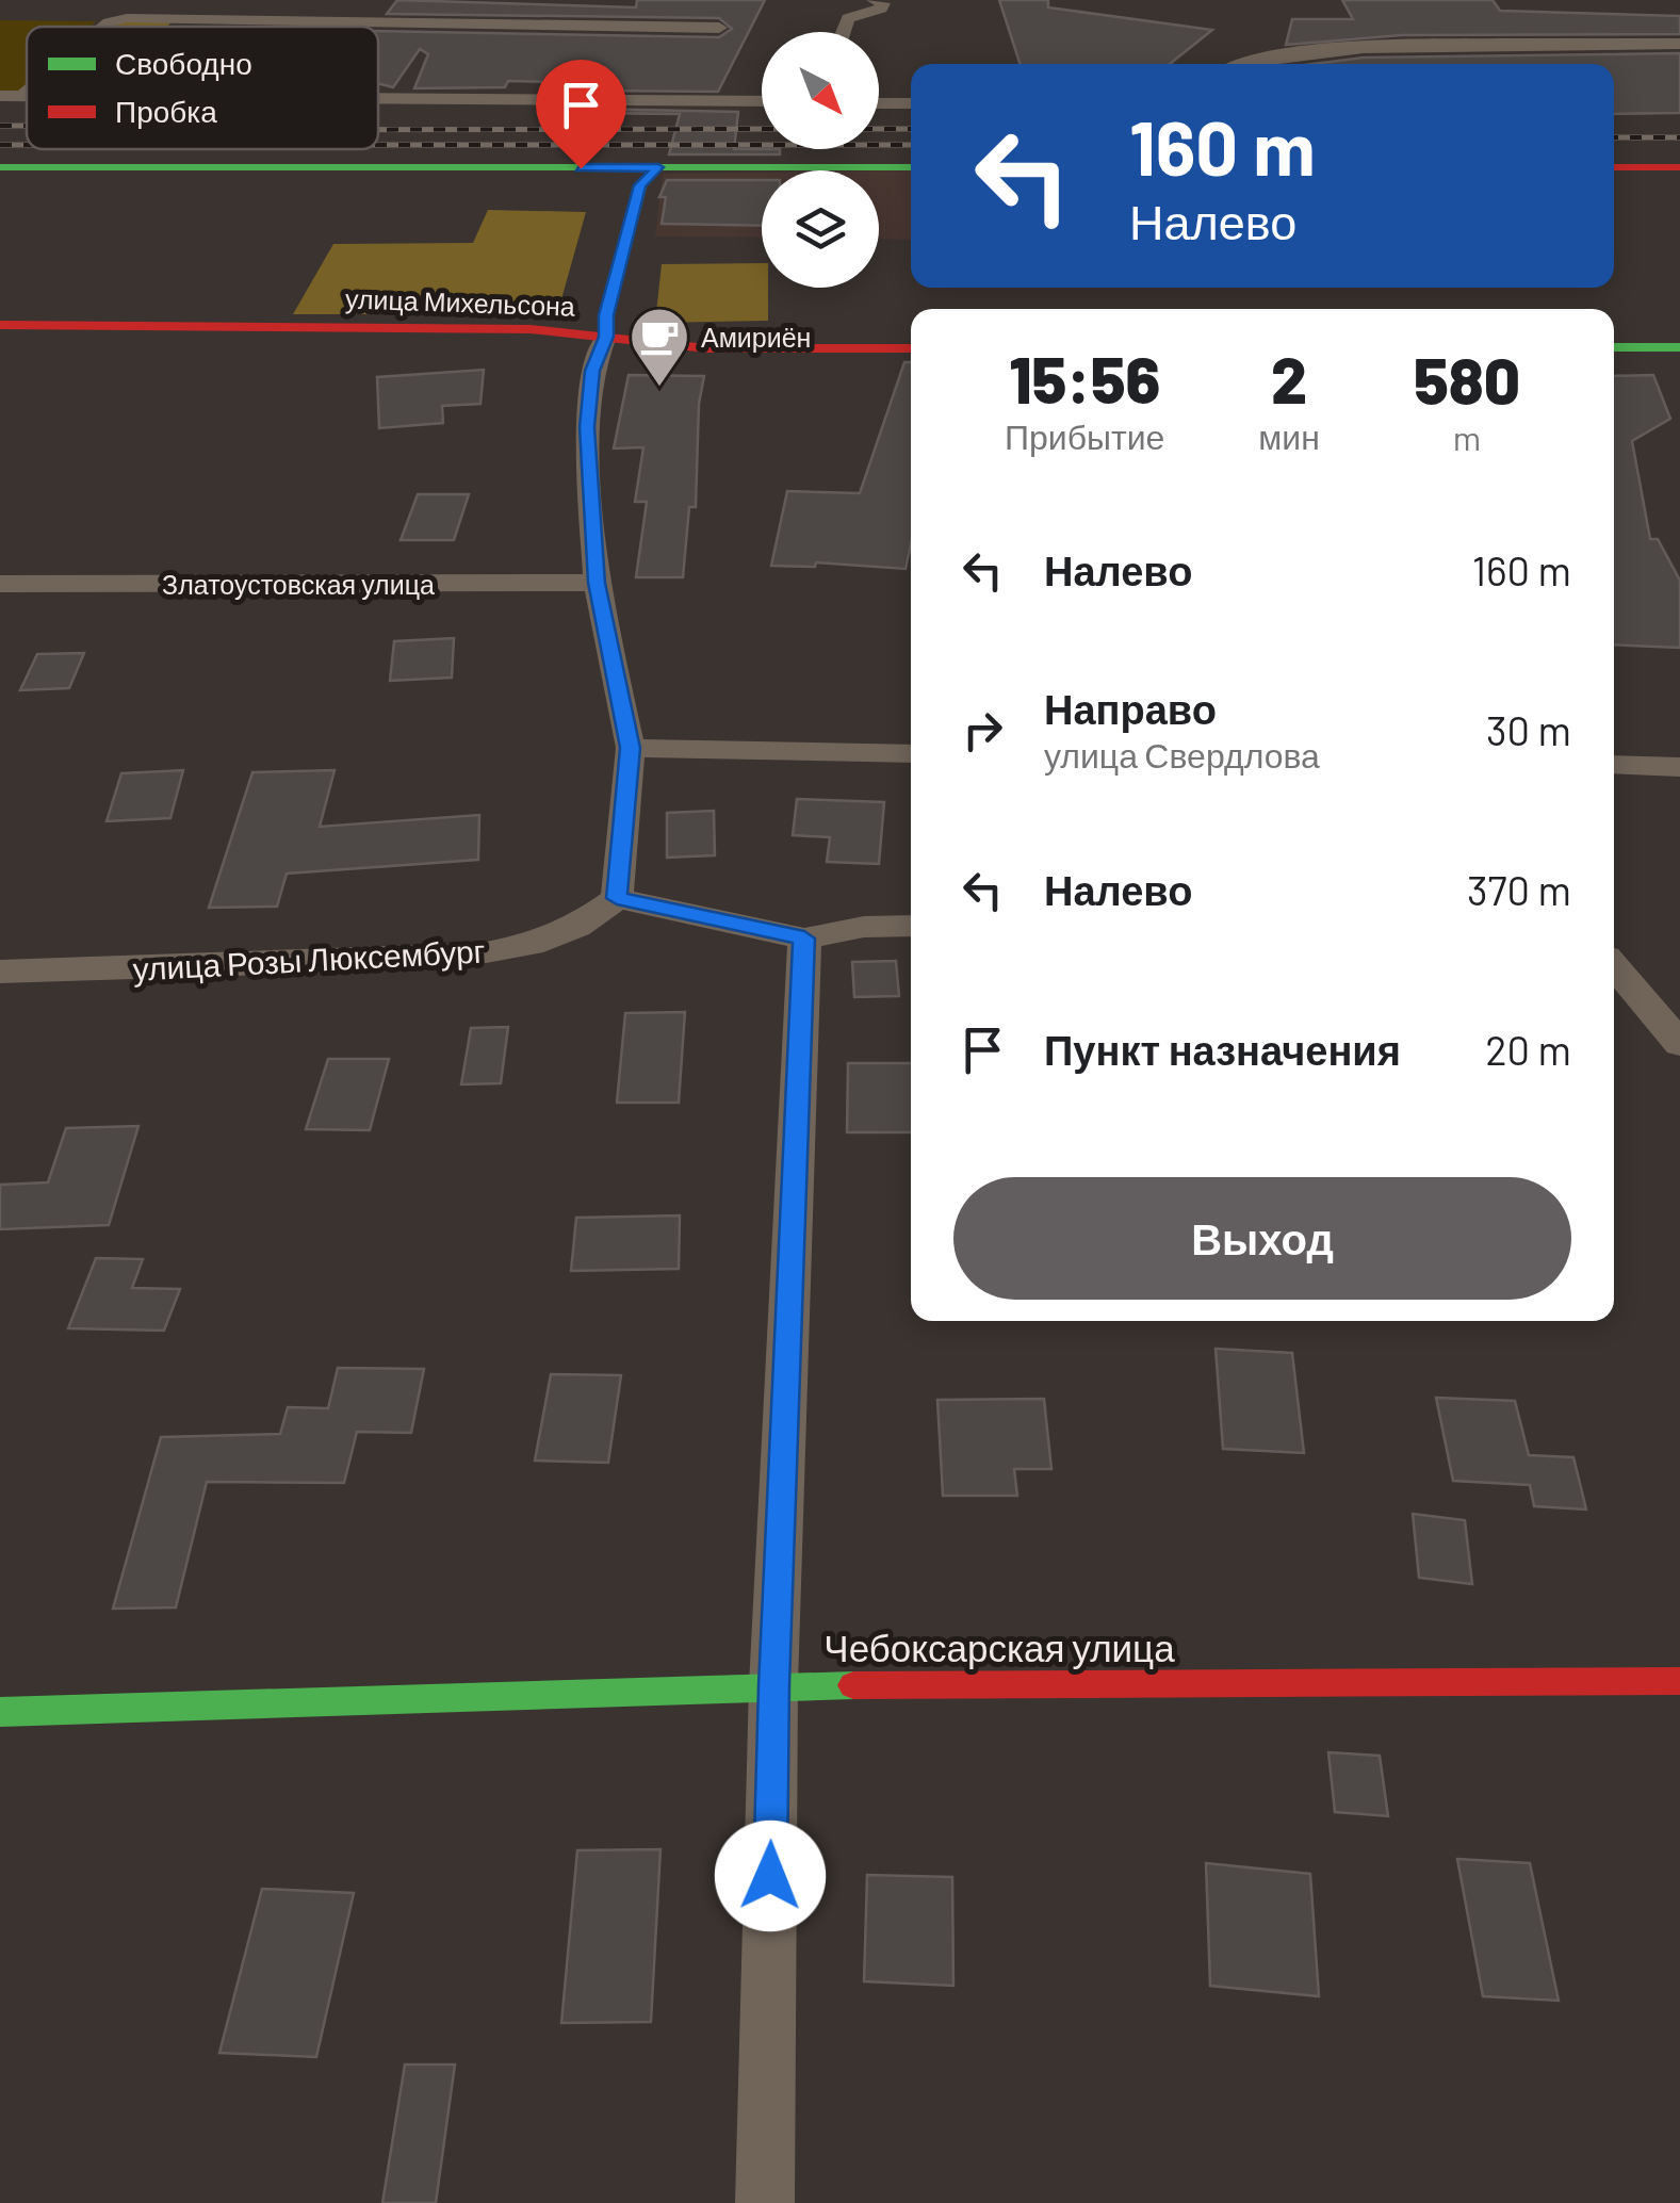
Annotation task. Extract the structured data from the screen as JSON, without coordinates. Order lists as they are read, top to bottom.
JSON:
{
  "streets": {
    "street": [
      "улица Михельсона",
      "Златоустовская улица",
      "улица Розы Люксембург",
      "Чебоксарская улица"
    ]
  },
  "places": {
    "cafe": ["Амириён"]
  },
  "legend": ["Свободно", "Пробка"],
  "north": "bottom right",
  "page": {
    "turn": ["160 m", "Налево"],
    "eta": [
      "15:56",
      "Прибытие",
      "2",
      "мин",
      "580",
      "m"
    ],
    "list": [
      {
        "name": "Налево",
        "value": "160 m"
      },
      {
        "name": "Направо",
        "note": "улица Свердлова",
        "value": "30 m"
      },
      {
        "name": "Налево",
        "value": "370 m"
      },
      {
        "name": "Пункт назначения",
        "value": "20 m"
      }
    ],
    "buttons": "Выход"
  }
}
